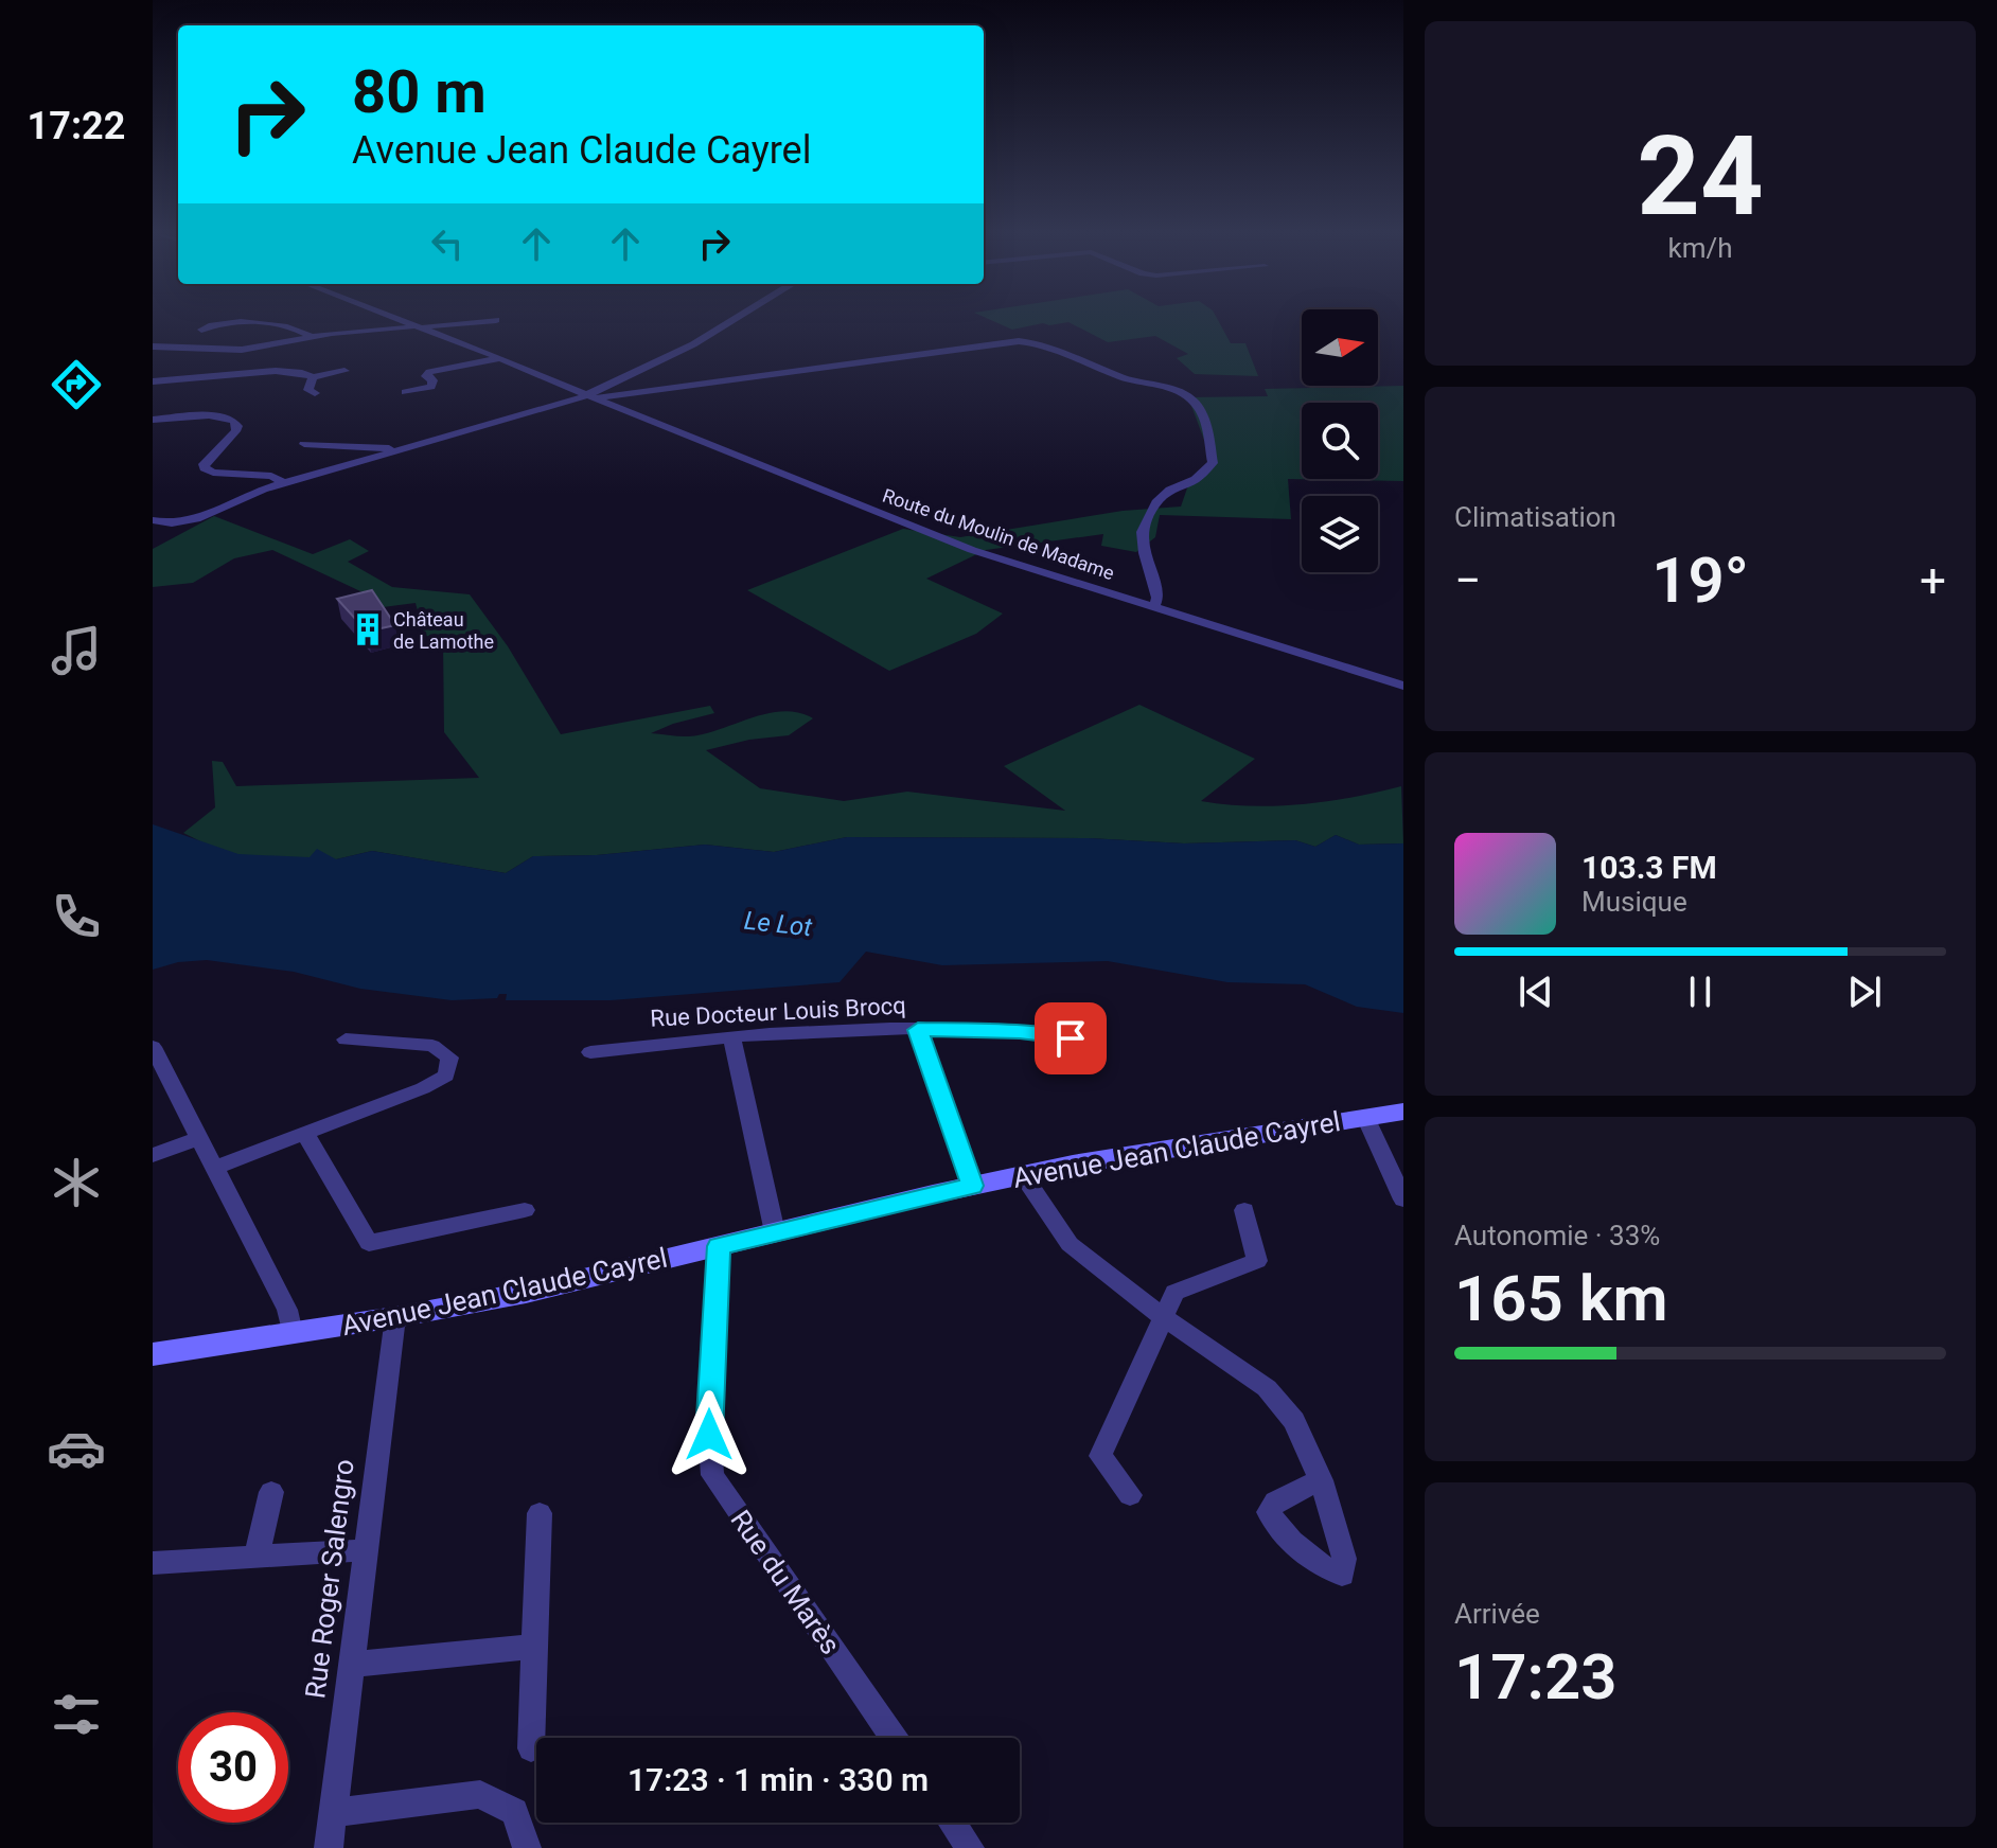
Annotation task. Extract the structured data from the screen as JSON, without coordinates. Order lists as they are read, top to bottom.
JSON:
{
  "streets": {
    "main road": ["Avenue Jean Claude Cayrel"],
    "street": [
      "Route du Moulin de Madame",
      "Rue Docteur Louis Brocq",
      "Rue Roger Salengro",
      "Rue du Marès"
    ]
  },
  "crossings": [
    ["Avenue Jean Claude Cayrel", "Rue Roger Salengro"],
    ["Avenue Jean Claude Cayrel", "Rue du Marès"]
  ],
  "water": ["Le Lot"],
  "places": {
    "building": ["Château de Lamothe"]
  },
  "north": "right",
  "page": {
    "tabs": "17:22",
    "tile": [
      ["24", "km/h"],
      "Climatisation",
      ["Autonomie · 33%", "165 km"],
      ["Arrivée", "17:23"]
    ],
    "turn": ["80 m", "Avenue Jean Claude Cayrel"],
    "heat": ["−", "19°", "+"],
    "song": ["103.3 FM", "Musique"],
    "limit": "30",
    "trip": "17:23 · 1 min · 330 m"
  }
}
